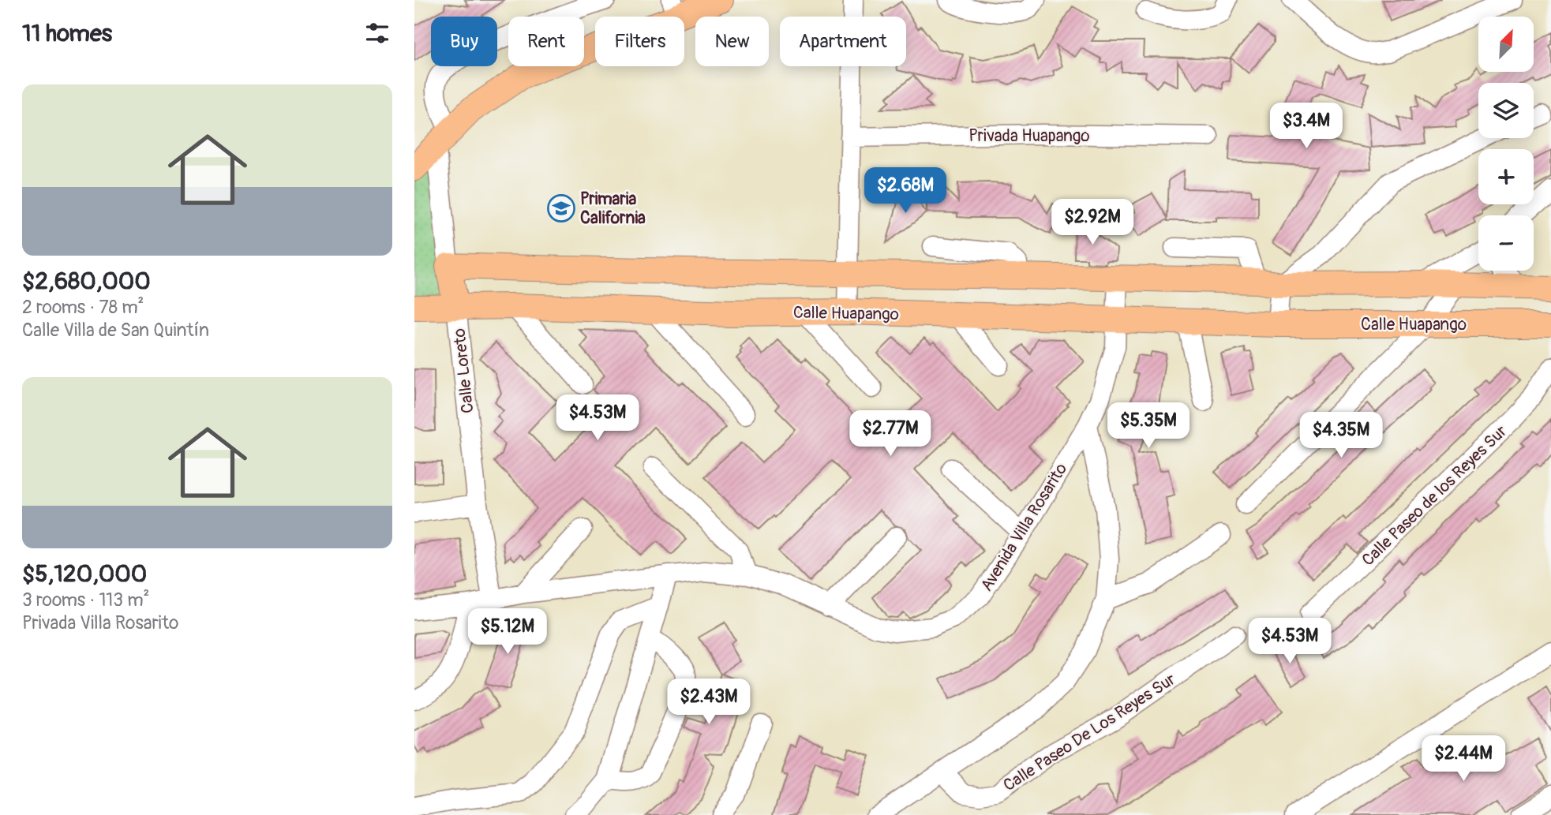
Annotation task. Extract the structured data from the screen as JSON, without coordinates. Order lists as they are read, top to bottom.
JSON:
{
  "streets": {
    "main road": ["Calle Huapango", "Calle Loreto"],
    "street": [
      "Privada Huapango",
      "Calle Paseo de los Reyes Sur",
      "Avenida Villa Rosarito",
      "Calle Paseo De Los Reyes Sur"
    ]
  },
  "crossings": [
    ["Calle Huapango", "Calle Loreto"],
    ["Calle Huapango", "Avenida Villa Rosarito"],
    ["Calle Loreto", "Avenida Villa Rosarito"]
  ],
  "places": {
    "school or university": ["Primaria California"]
  },
  "north": "top right",
  "page": {
    "heading": "11 homes",
    "map_buttons": ["+", "−"],
    "chip": [
      "Buy",
      "Rent",
      "Filters",
      "New",
      "Apartment"
    ],
    "list": [
      {
        "name": "$2,680,000",
        "note": "2 rooms · 78 m² · Calle Villa de San Quintín"
      },
      {
        "name": "$5,120,000",
        "note": "3 rooms · 113 m² · Privada Villa Rosarito"
      }
    ],
    "price": [
      "$3.4M",
      "$2.68M",
      "$2.92M",
      "$4.53M",
      "$5.35M",
      "$2.77M",
      "$4.35M",
      "$5.12M",
      "$4.53M",
      "$2.43M",
      "$2.44M"
    ]
  }
}
